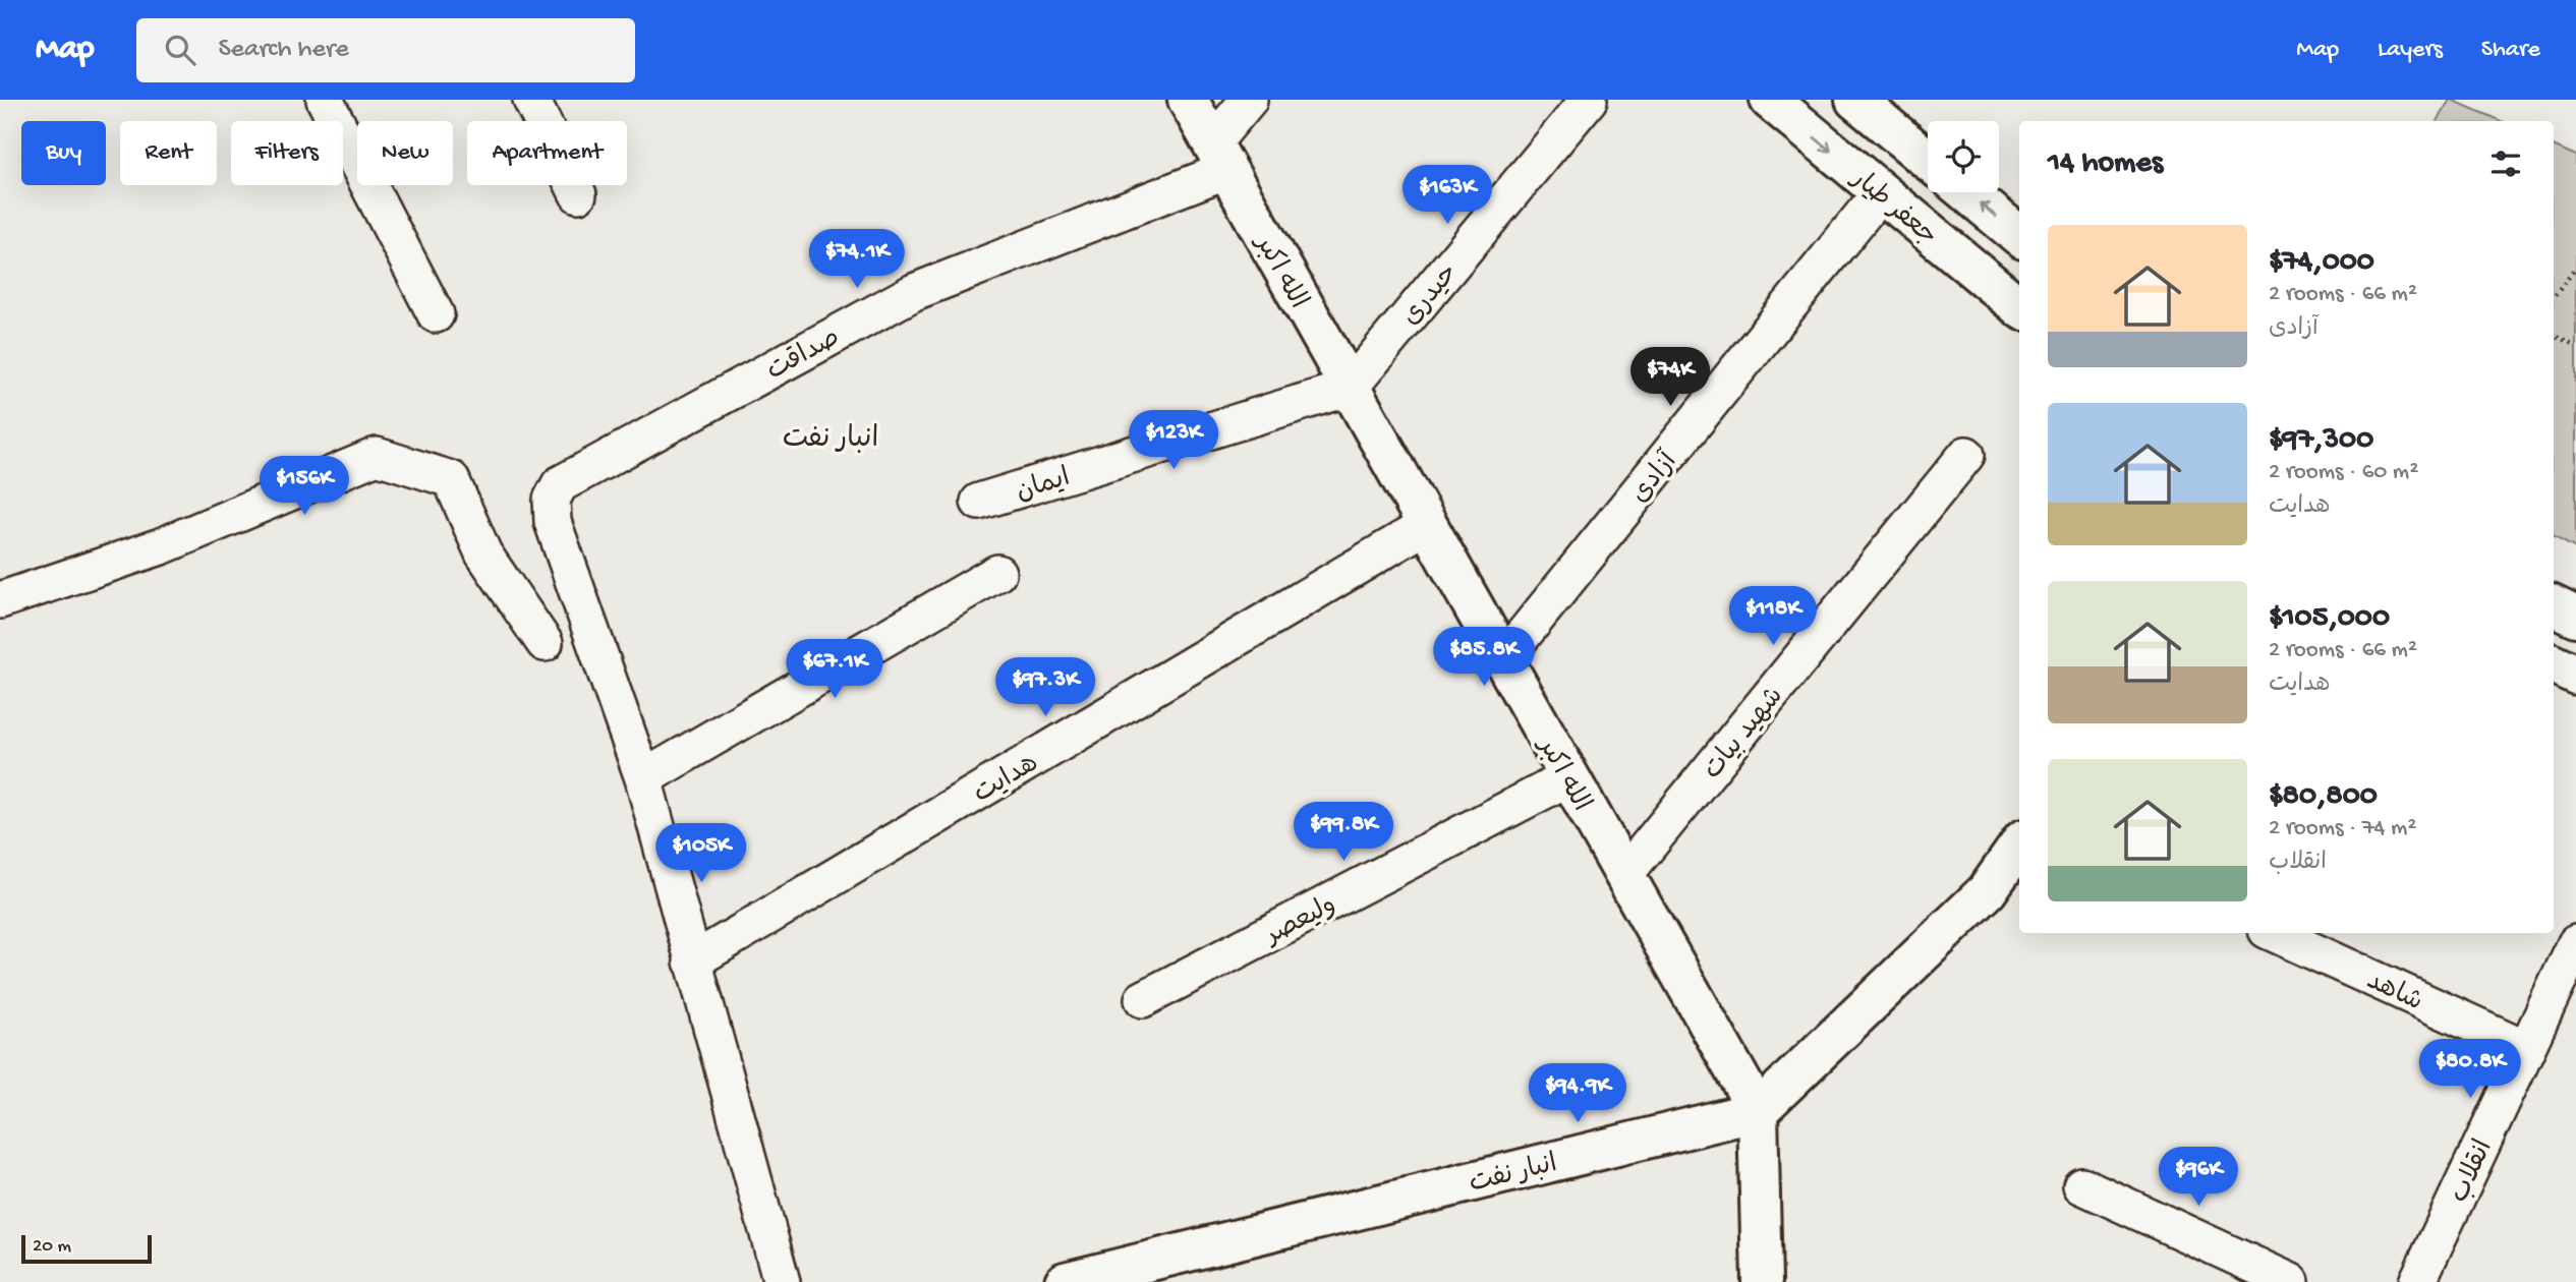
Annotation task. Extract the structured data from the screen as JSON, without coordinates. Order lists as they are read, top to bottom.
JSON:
{
  "streets": {
    "street": [
      "جعفر طیار",
      "الله اکبر",
      "حیدری",
      "صداقت",
      "آزادی",
      "ایمان",
      "شهید بیات",
      "هدایت",
      "ولیعصر",
      "شاهد",
      "انقلاب",
      "انبار نفت"
    ]
  },
  "crossings": [
    ["جعفر طیار", "آزادی"],
    ["الله اکبر", "حیدری"],
    ["الله اکبر", "صداقت"],
    ["الله اکبر", "آزادی"],
    ["الله اکبر", "ایمان"],
    ["الله اکبر", "شهید بیات"],
    ["الله اکبر", "هدایت"],
    ["الله اکبر", "ولیعصر"],
    ["الله اکبر", "انبار نفت"],
    ["حیدری", "ایمان"],
    ["شاهد", "انقلاب"]
  ],
  "districts": ["انبار نفت"],
  "scale_bar": "20 m",
  "page": {
    "header": "Map",
    "search": "Search here",
    "nav": ["Map", "Layers", "Share"],
    "chip": [
      "Buy",
      "Rent",
      "Filters",
      "New",
      "Apartment"
    ],
    "heading": "14 homes",
    "price": [
      "$163K",
      "$74.1K",
      "$74K",
      "$123K",
      "$156K",
      "$118K",
      "$85.8K",
      "$67.1K",
      "$97.3K",
      "$99.8K",
      "$105K",
      "$80.8K",
      "$94.9K",
      "$96K"
    ],
    "list": [
      {
        "name": "$74,000",
        "note": "2 rooms · 66 m² · آزادی"
      },
      {
        "name": "$97,300",
        "note": "2 rooms · 60 m² · هدایت"
      },
      {
        "name": "$105,000",
        "note": "2 rooms · 66 m² · هدایت"
      },
      {
        "name": "$80,800",
        "note": "2 rooms · 74 m² · انقلاب"
      }
    ],
    "scale": "20 m"
  }
}
